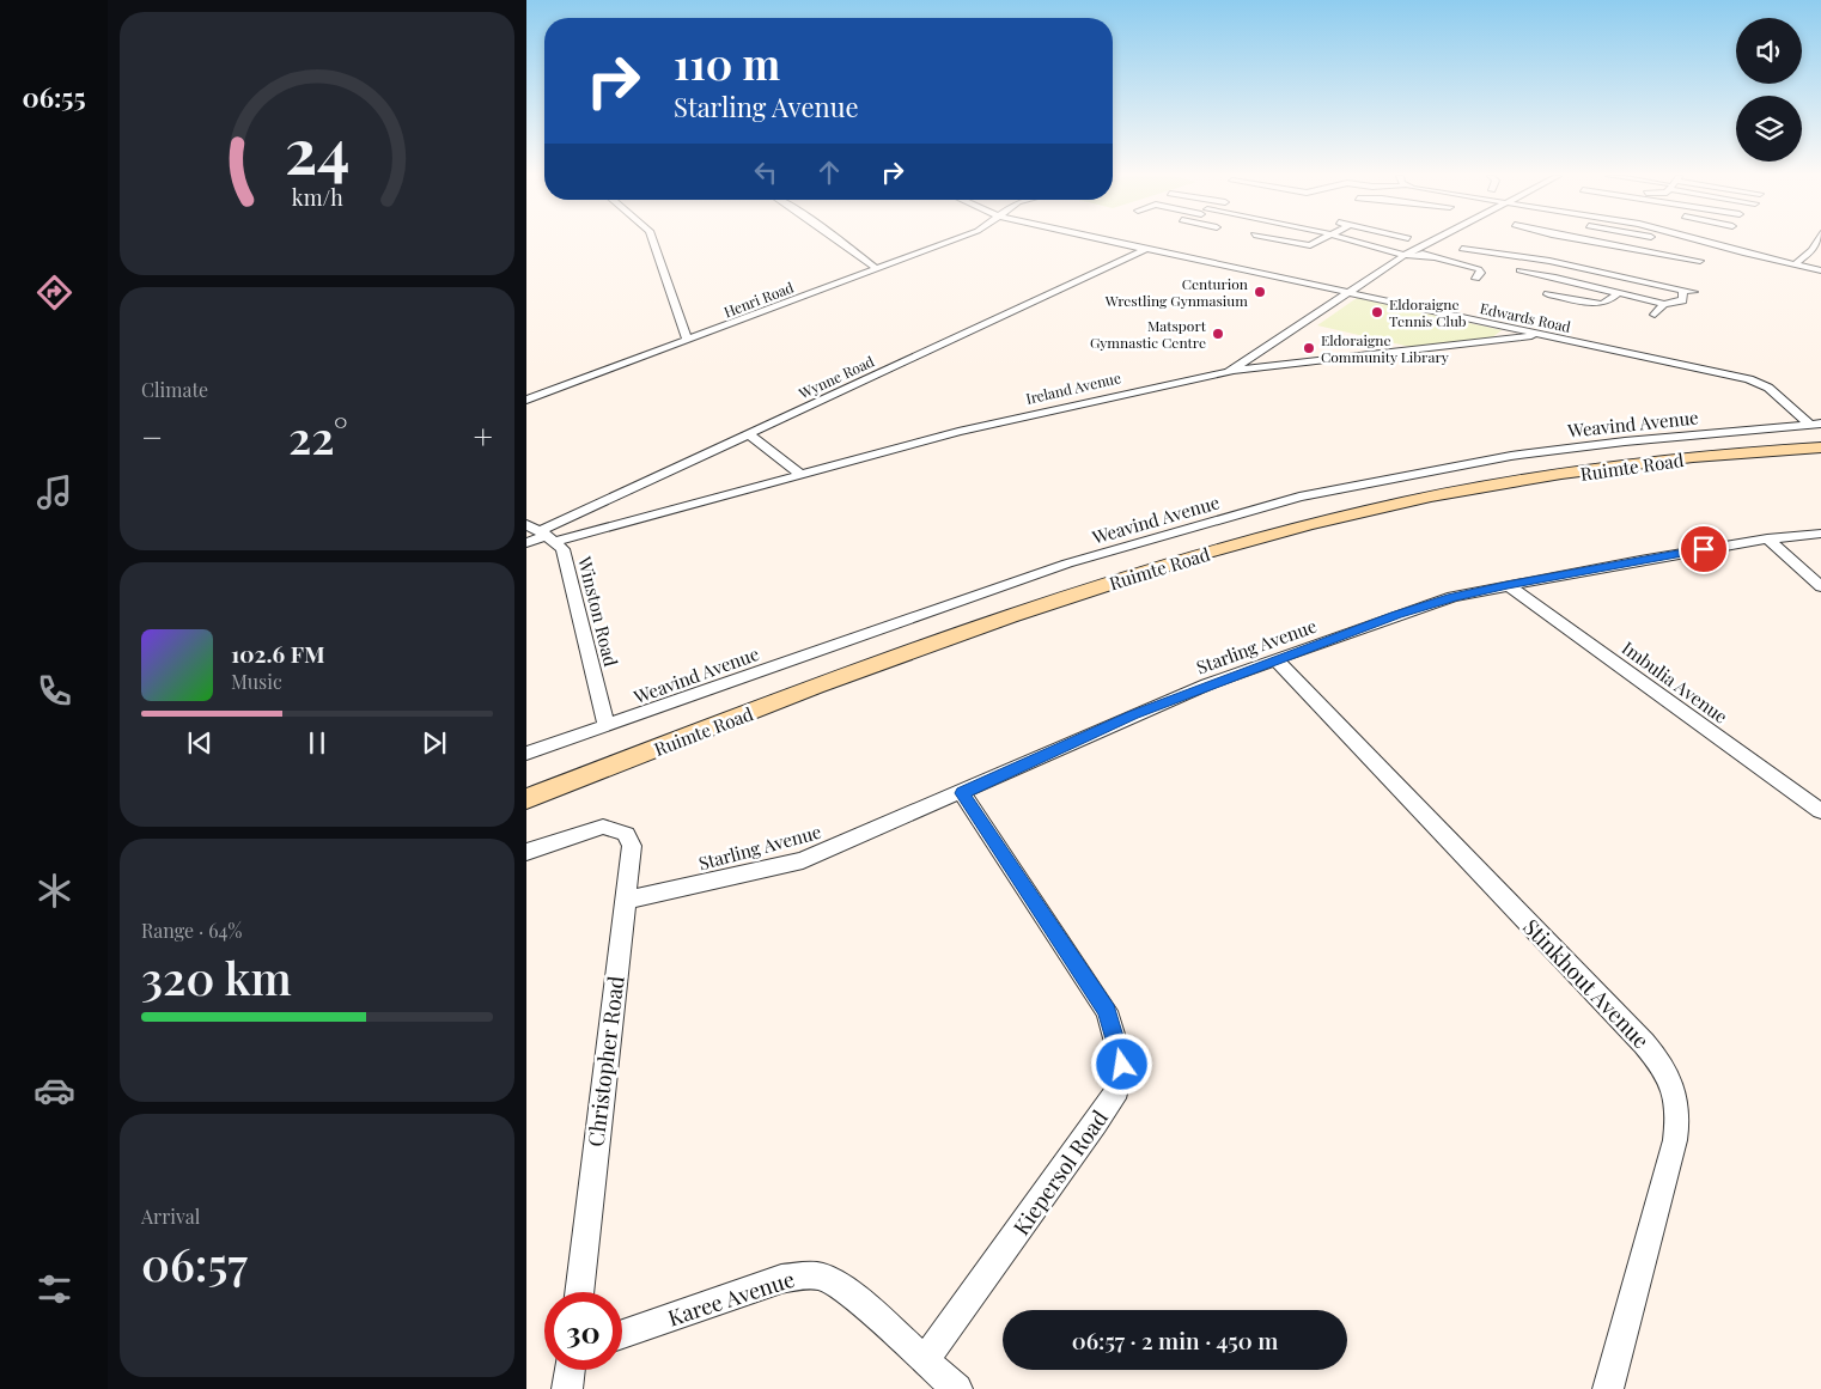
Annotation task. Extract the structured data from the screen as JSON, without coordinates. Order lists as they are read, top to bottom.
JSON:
{
  "streets": {
    "main road": ["Ruimte Road"],
    "street": [
      "Henri Road",
      "Edwards Road",
      "Wynne Road",
      "Ireland Avenue",
      "Weavind Avenue",
      "Winston Road",
      "Starling Avenue",
      "Imbulia Avenue",
      "Stinkhout Avenue",
      "Christopher Road",
      "Kiepersol Road",
      "Karee Avenue"
    ]
  },
  "crossings": [
    ["Edwards Road", "Wynne Road"],
    ["Edwards Road", "Ireland Avenue"],
    ["Edwards Road", "Weavind Avenue"],
    ["Wynne Road", "Ireland Avenue"],
    ["Wynne Road", "Winston Road"],
    ["Ireland Avenue", "Winston Road"],
    ["Weavind Avenue", "Winston Road"],
    ["Starling Avenue", "Imbulia Avenue"],
    ["Starling Avenue", "Stinkhout Avenue"],
    ["Starling Avenue", "Christopher Road"],
    ["Starling Avenue", "Kiepersol Road"],
    ["Kiepersol Road", "Karee Avenue"]
  ],
  "places": [
    "Centurion Wrestling Gynmasium",
    "Eldoraigne Tennis Club",
    "Matsport Gymnastic Centre",
    "Eldoraigne Community Library"
  ],
  "page": {
    "tabs": "06:55",
    "turn": ["110 m", "Starling Avenue"],
    "tile": [
      "Climate",
      ["Range · 64%", "320 km"],
      ["Arrival", "06:57"]
    ],
    "heat": ["−", "22°", "+"],
    "song": ["102.6 FM", "Music"],
    "limit": "30",
    "trip": "06:57 · 2 min · 450 m",
    "gauge": ["24", "km/h"]
  }
}
